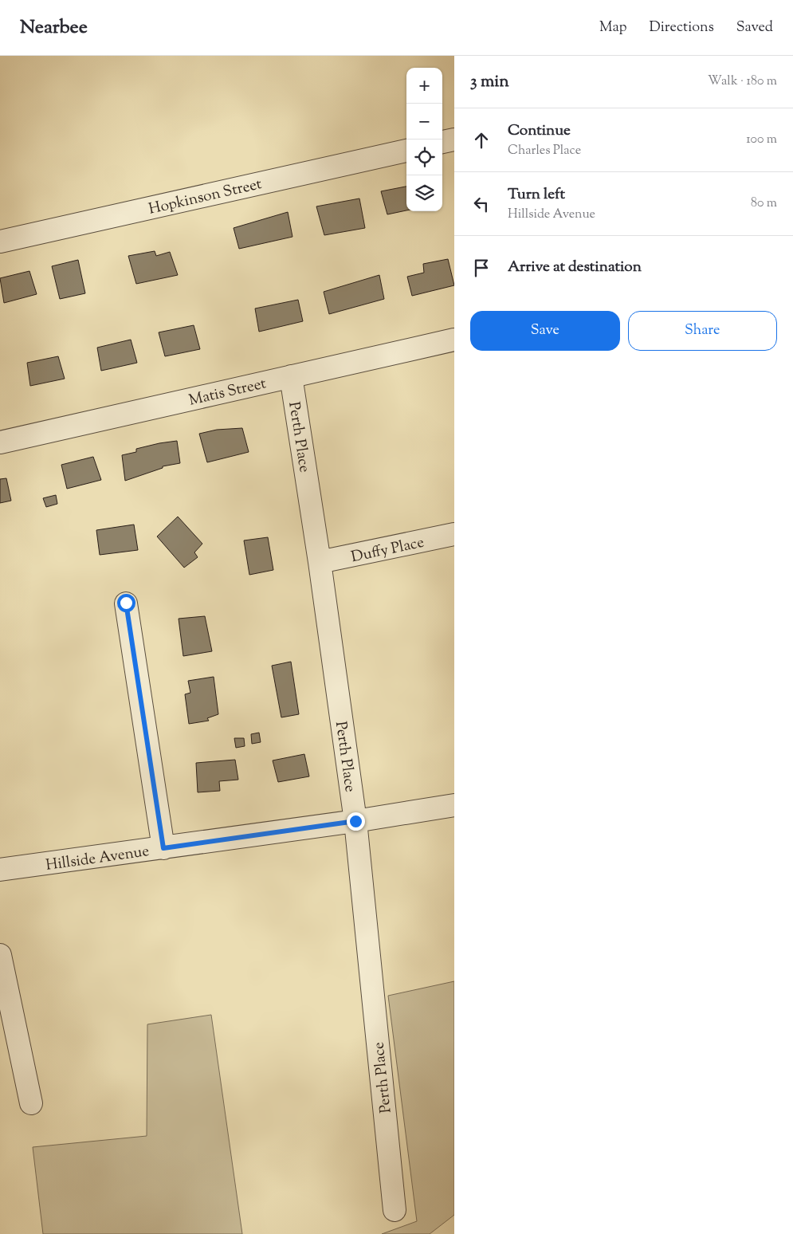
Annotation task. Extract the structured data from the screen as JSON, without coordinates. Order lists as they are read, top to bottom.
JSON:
{
  "streets": {
    "street": [
      "Hopkinson Street",
      "Matis Street",
      "Perth Place",
      "Duffy Place",
      "Hillside Avenue"
    ]
  },
  "crossings": [
    ["Matis Street", "Perth Place"],
    ["Perth Place", "Duffy Place"],
    ["Perth Place", "Hillside Avenue"]
  ],
  "page": {
    "header": "Nearbee",
    "nav": ["Map", "Directions", "Saved"],
    "heading": ["3 min", "Walk · 180 m"],
    "map_buttons": ["+", "−"],
    "list": [
      ["Continue", "Charles Place", "100 m"],
      ["Turn left", "Hillside Avenue", "80 m"],
      "Arrive at destination"
    ],
    "buttons": ["Save", "Share"]
  }
}
